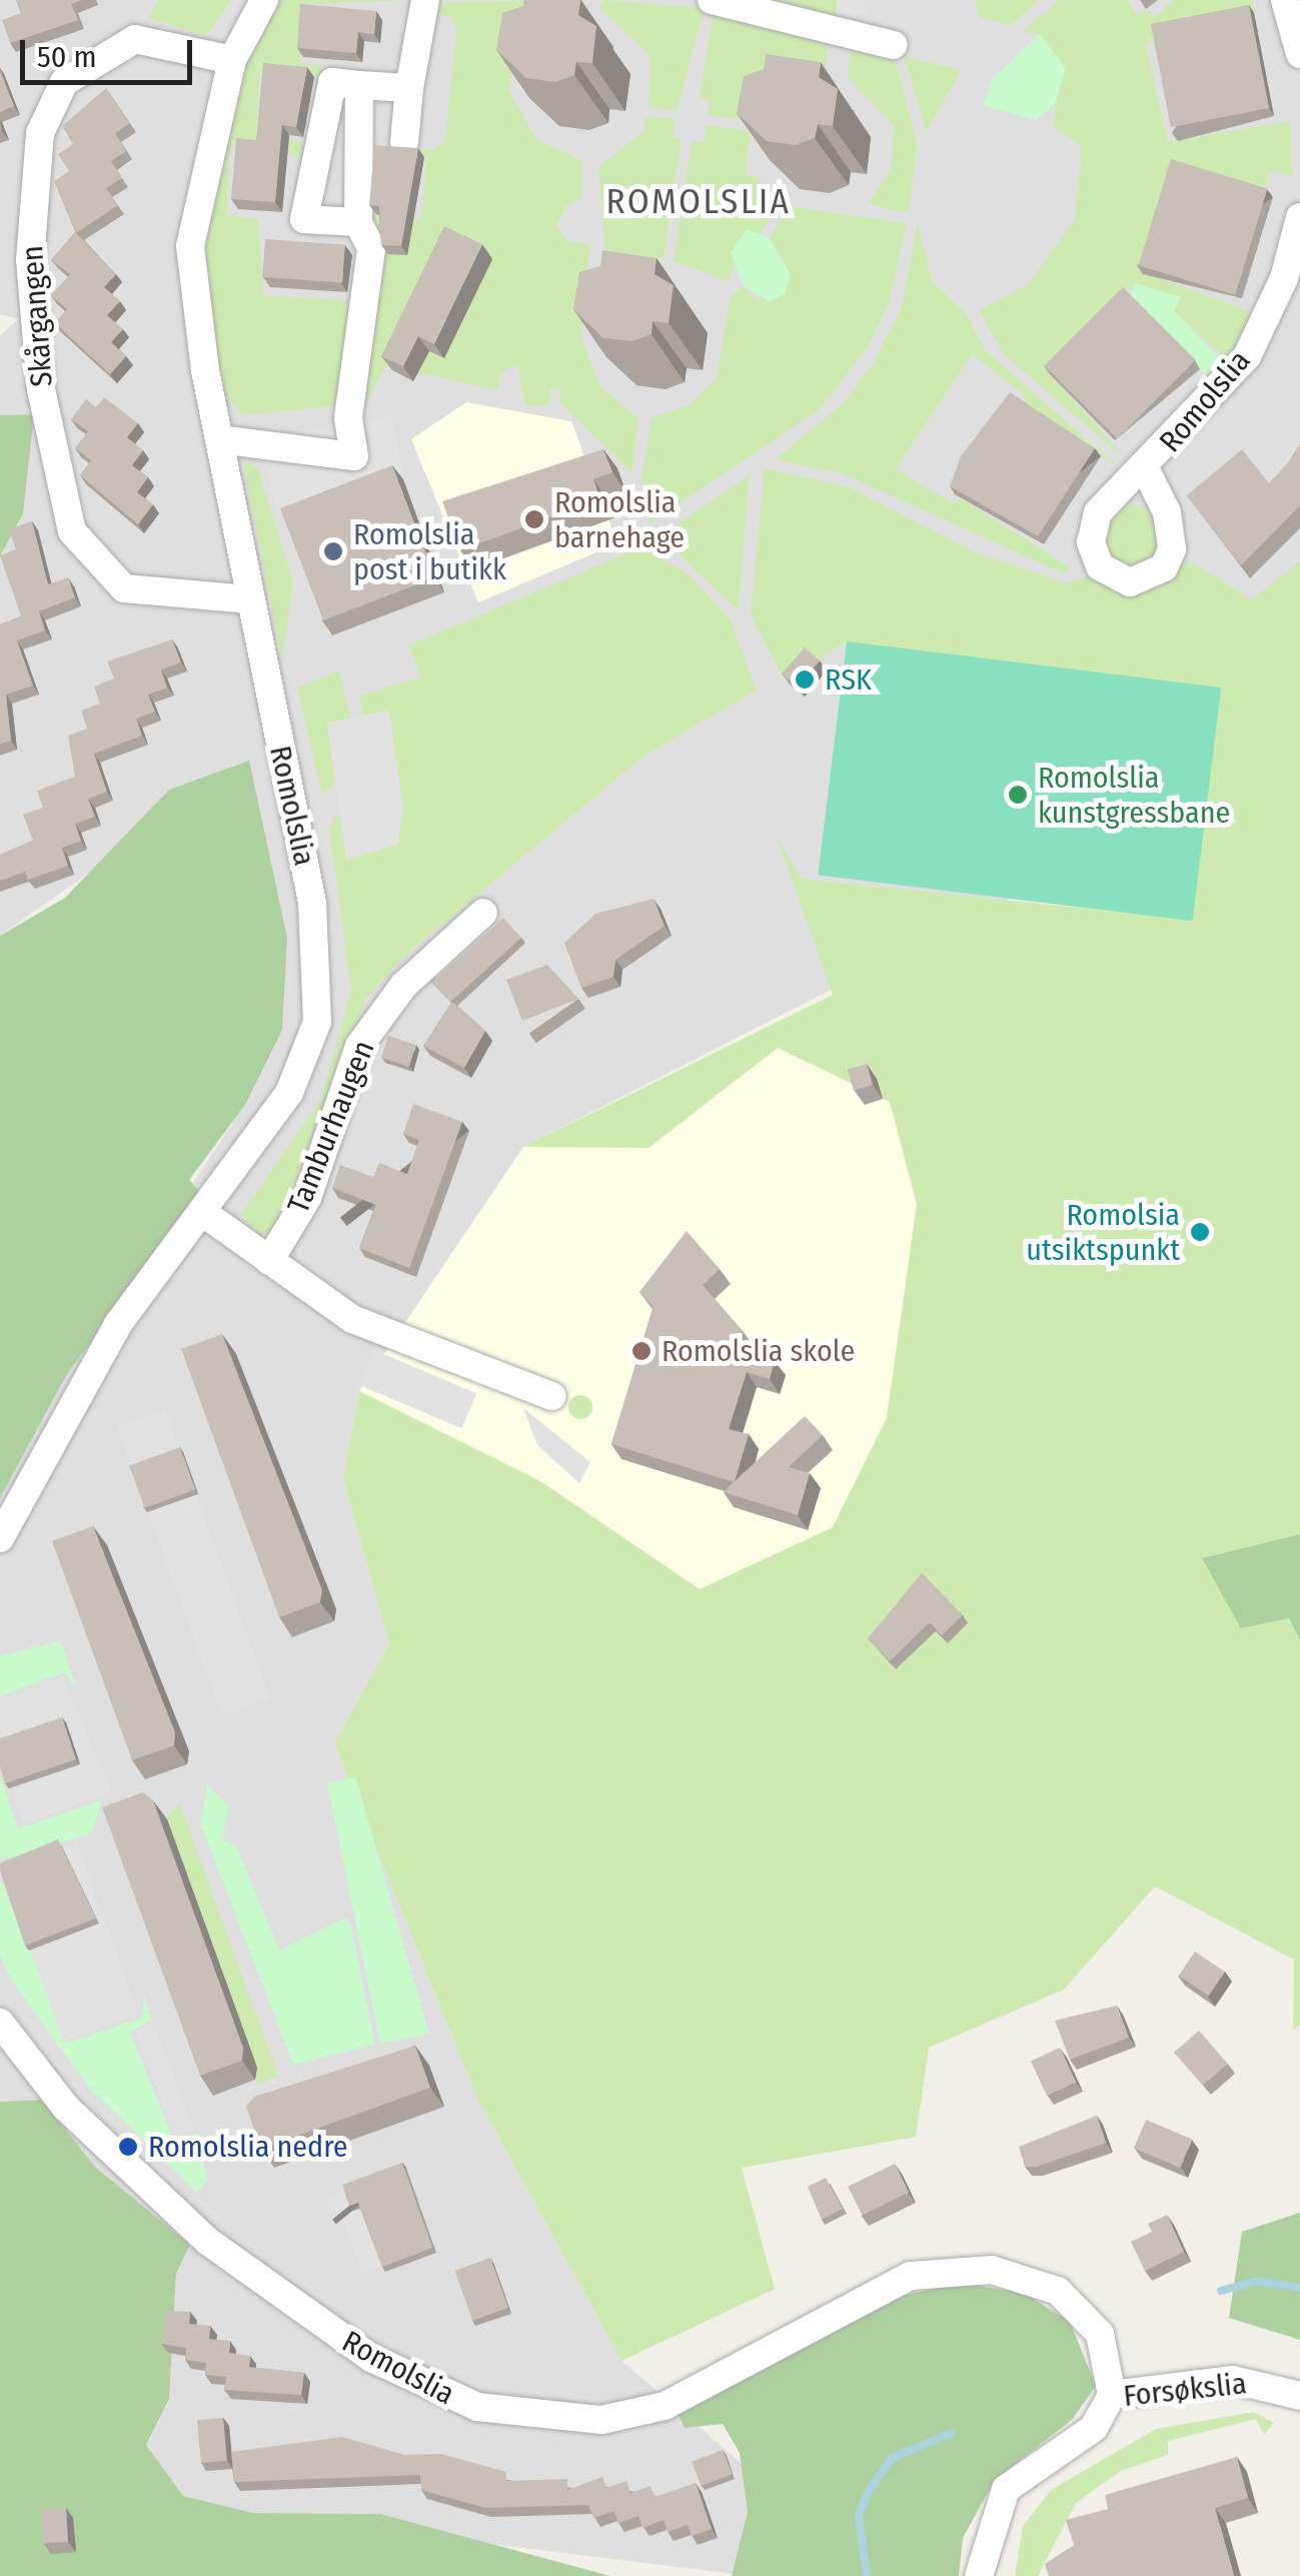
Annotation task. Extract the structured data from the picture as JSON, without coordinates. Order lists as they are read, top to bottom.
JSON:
{
  "streets": {
    "street": [
      "Skårgangen",
      "Romolslia",
      "Tamburhaugen",
      "Forsøkslia"
    ]
  },
  "crossings": [
    ["Skårgangen", "Romolslia"],
    ["Romolslia", "Forsøkslia"]
  ],
  "districts": ["ROMOLSLIA"],
  "places": [
    "Romolslia barnehage",
    "Romolslia post i butikk",
    "RSK",
    "Romolslia kunstgressbane",
    "Romolsia utsiktspunkt",
    "Romolslia skole",
    "Romolslia nedre"
  ],
  "scale_bar": "50 m"
}
